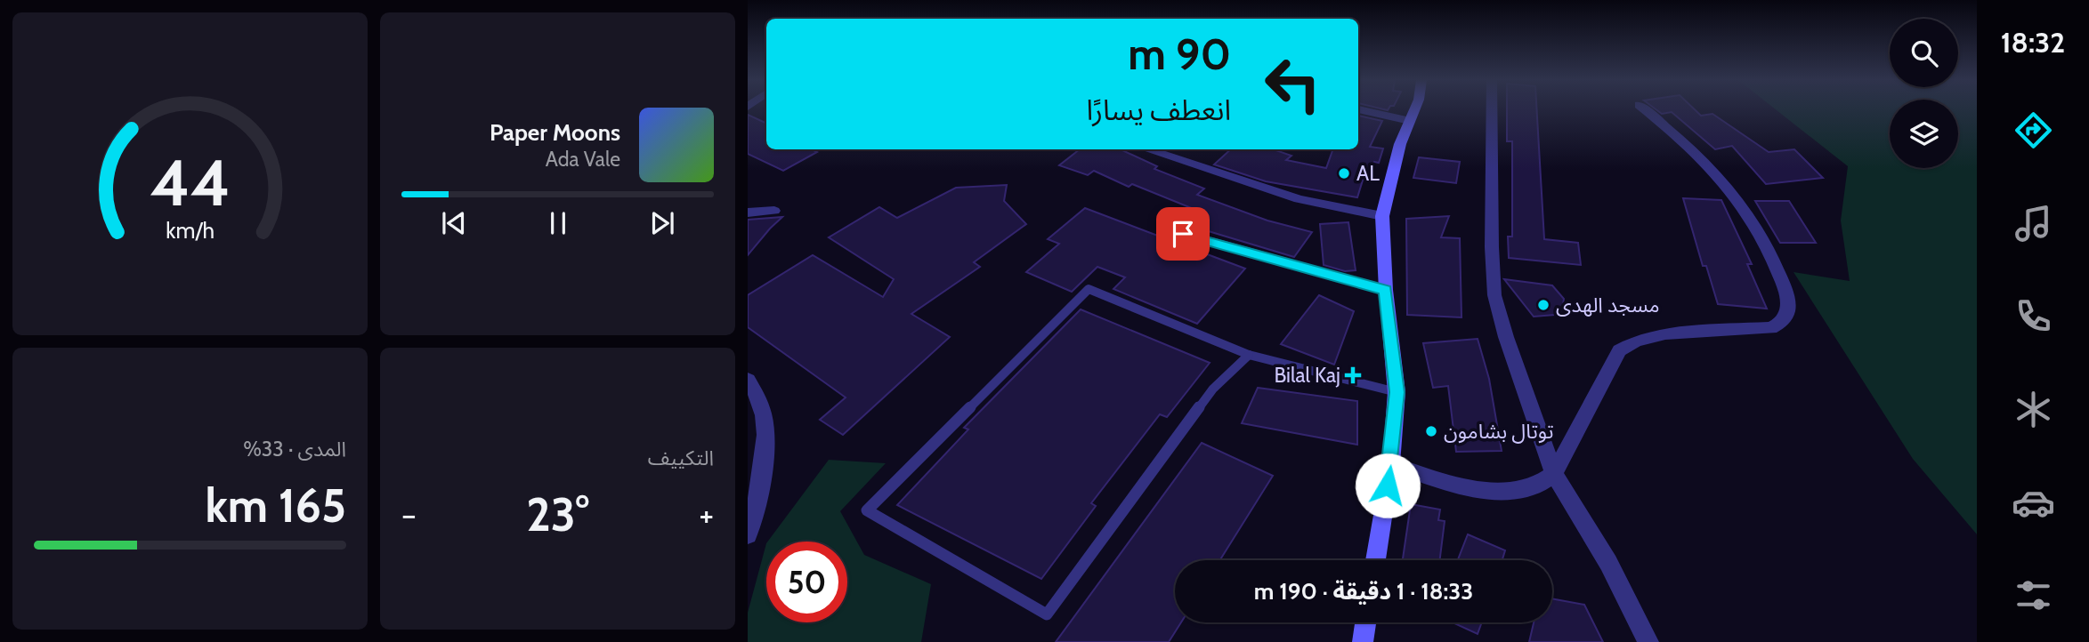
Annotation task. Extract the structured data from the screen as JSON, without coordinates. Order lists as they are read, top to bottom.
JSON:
{
  "places": {
    "other": ["AL", "مسجد الهدى", "توتال بشامون"],
    "health": ["Bilal Kaj"]
  },
  "page": {
    "tabs": "18:32",
    "turn": ["90 m", "انعطف يسارًا"],
    "song": ["Paper Moons", "Ada Vale"],
    "tile": [
      "التكييف",
      ["المدى · 33%", "165 km"]
    ],
    "heat": ["−", "23°", "+"],
    "limit": "50",
    "trip": "18:33 · 1 دقيقة · 190 m",
    "gauge": ["44", "km/h"]
  }
}
